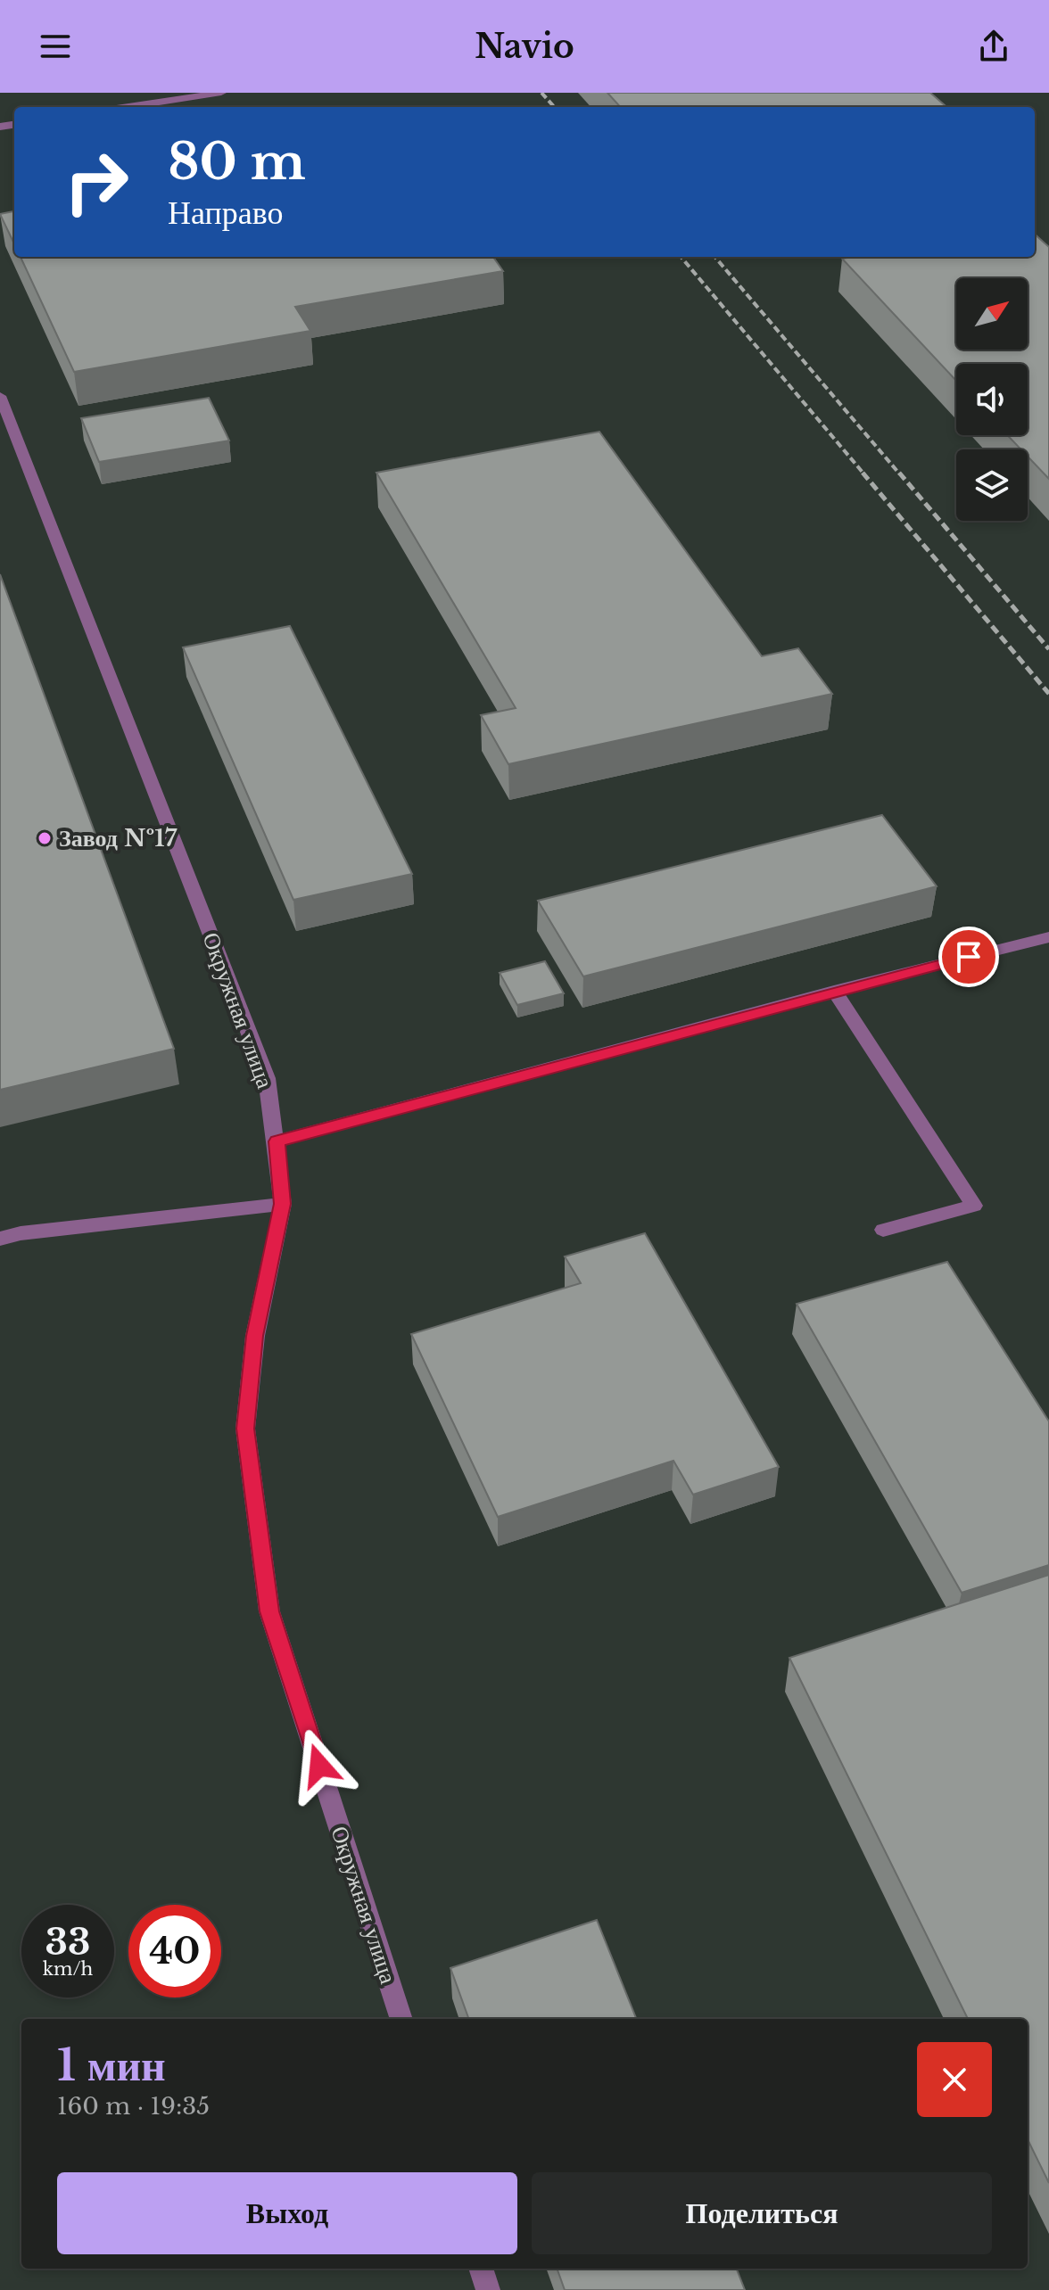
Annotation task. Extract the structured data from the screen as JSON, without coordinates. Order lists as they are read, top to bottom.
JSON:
{
  "streets": {
    "street": ["Окружная улица"]
  },
  "places": ["Завод №17"],
  "north": "top right",
  "page": {
    "header": "Navio",
    "turn": ["80 m", "Направо"],
    "speed": "33 km/h",
    "limit": "40",
    "heading": ["1 мин", "160 m · 19:35"],
    "buttons": ["Выход", "Поделиться"]
  }
}
